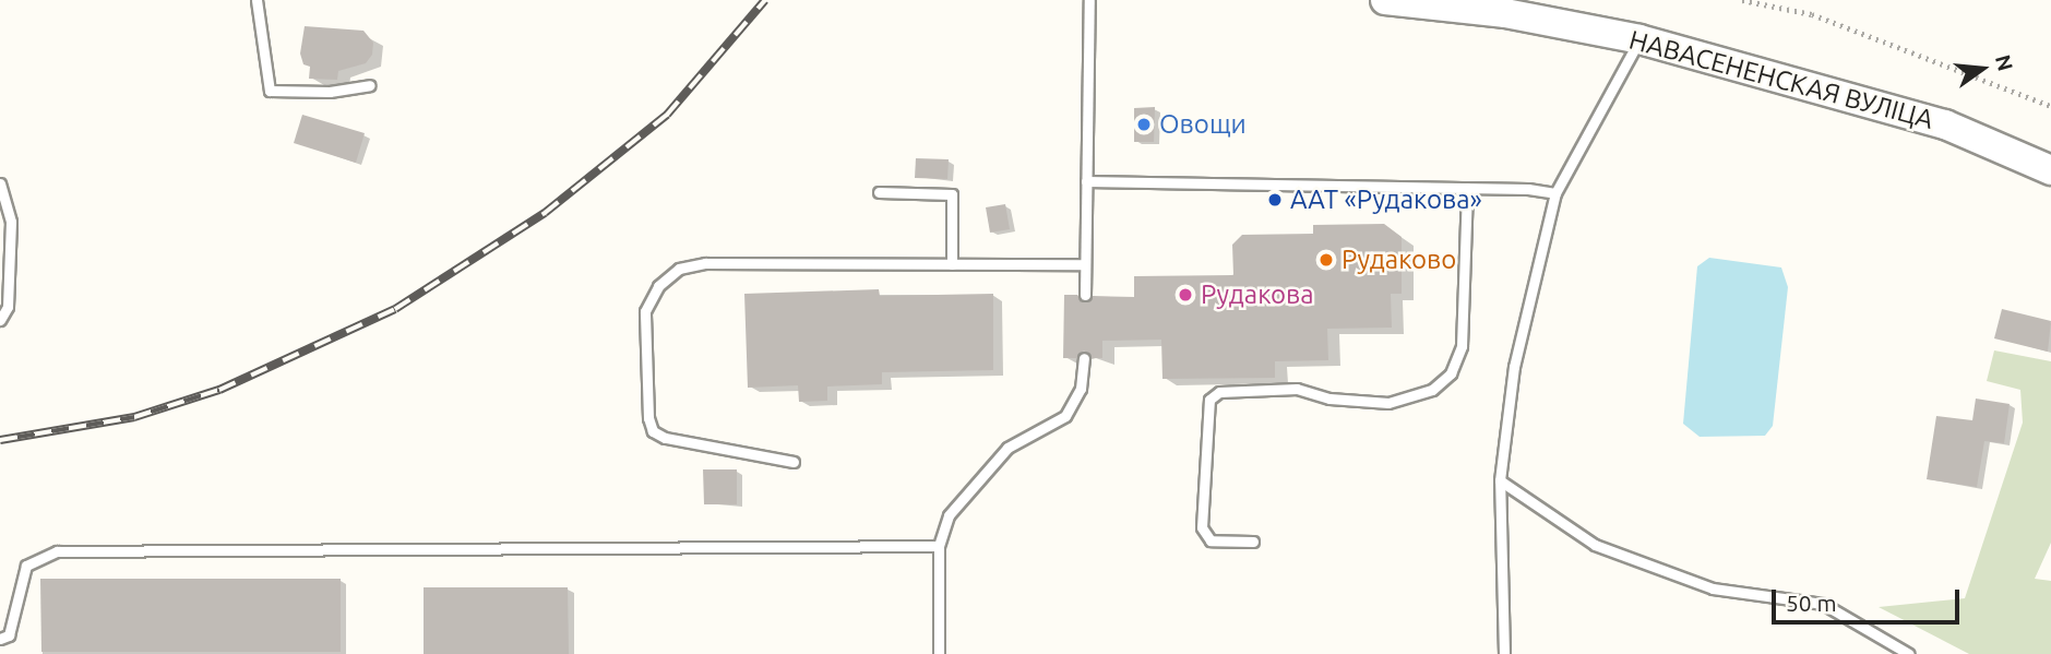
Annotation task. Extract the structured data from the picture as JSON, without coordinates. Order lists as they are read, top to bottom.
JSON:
{
  "streets": {
    "main road": ["НАВАСЕНЕНСКАЯ ВУЛІЦА"]
  },
  "places": [
    "Овощи",
    "ААТ «Рудакова»",
    "Рудаково",
    "Рудакова"
  ],
  "scale_bar": "50 m",
  "north": "right"
}
